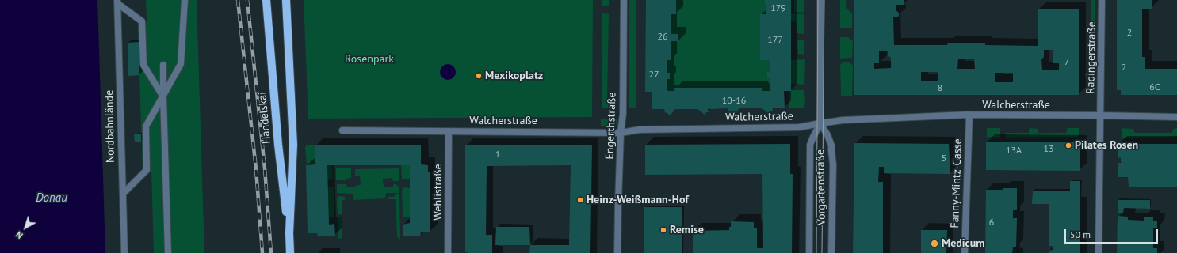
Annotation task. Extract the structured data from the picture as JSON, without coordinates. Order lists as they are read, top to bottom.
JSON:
{
  "streets": {
    "main road": ["Handelskai"],
    "street": [
      "Radingerstraße",
      "Walcherstraße",
      "Engerthstraße",
      "Nordbahnlände",
      "Fanny-Mintz-Gasse",
      "Vorgartenstraße",
      "Wehlistraße"
    ]
  },
  "crossings": [
    ["Radingerstraße", "Walcherstraße"],
    ["Walcherstraße", "Engerthstraße"],
    ["Walcherstraße", "Fanny-Mintz-Gasse"],
    ["Walcherstraße", "Vorgartenstraße"],
    ["Walcherstraße", "Wehlistraße"]
  ],
  "water": ["Donau"],
  "parks": ["Rosenpark"],
  "places": [
    "Mexikoplatz",
    "Pilates Rosen",
    "Heinz-Weißmann-Hof",
    "Remise",
    "Medicum"
  ],
  "house_numbers": [
    "179",
    "2",
    "26",
    "177",
    "7",
    "2",
    "27",
    "6C",
    "8",
    "10-16",
    "13",
    "13A",
    "1",
    "5",
    "6"
  ],
  "scale_bar": "50 m",
  "north": "bottom left"
}
